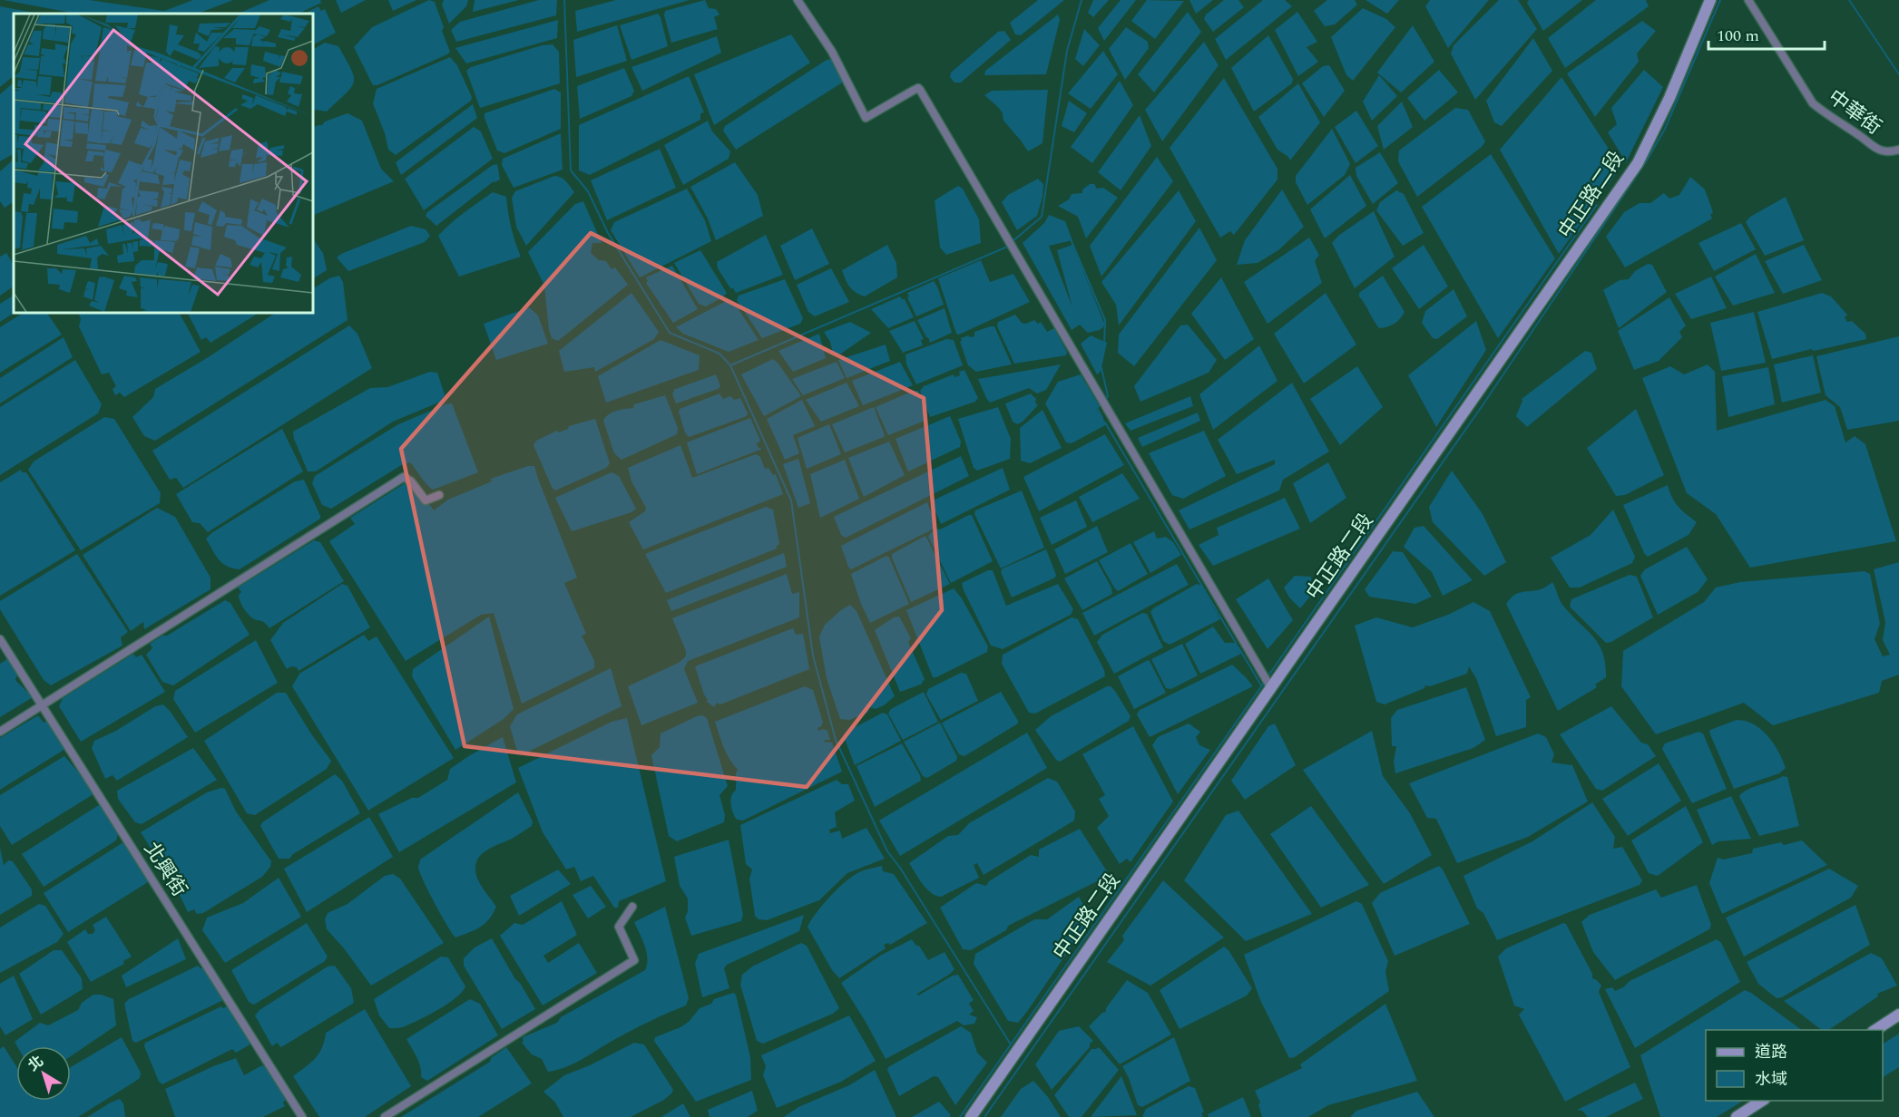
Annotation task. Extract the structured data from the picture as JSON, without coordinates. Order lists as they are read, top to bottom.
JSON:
{
  "streets": {
    "main road": ["中正路二段"],
    "street": ["中華街", "北興街"]
  },
  "legend": ["道路", "水域"],
  "scale_bar": "100 m",
  "north": "top left"
}
